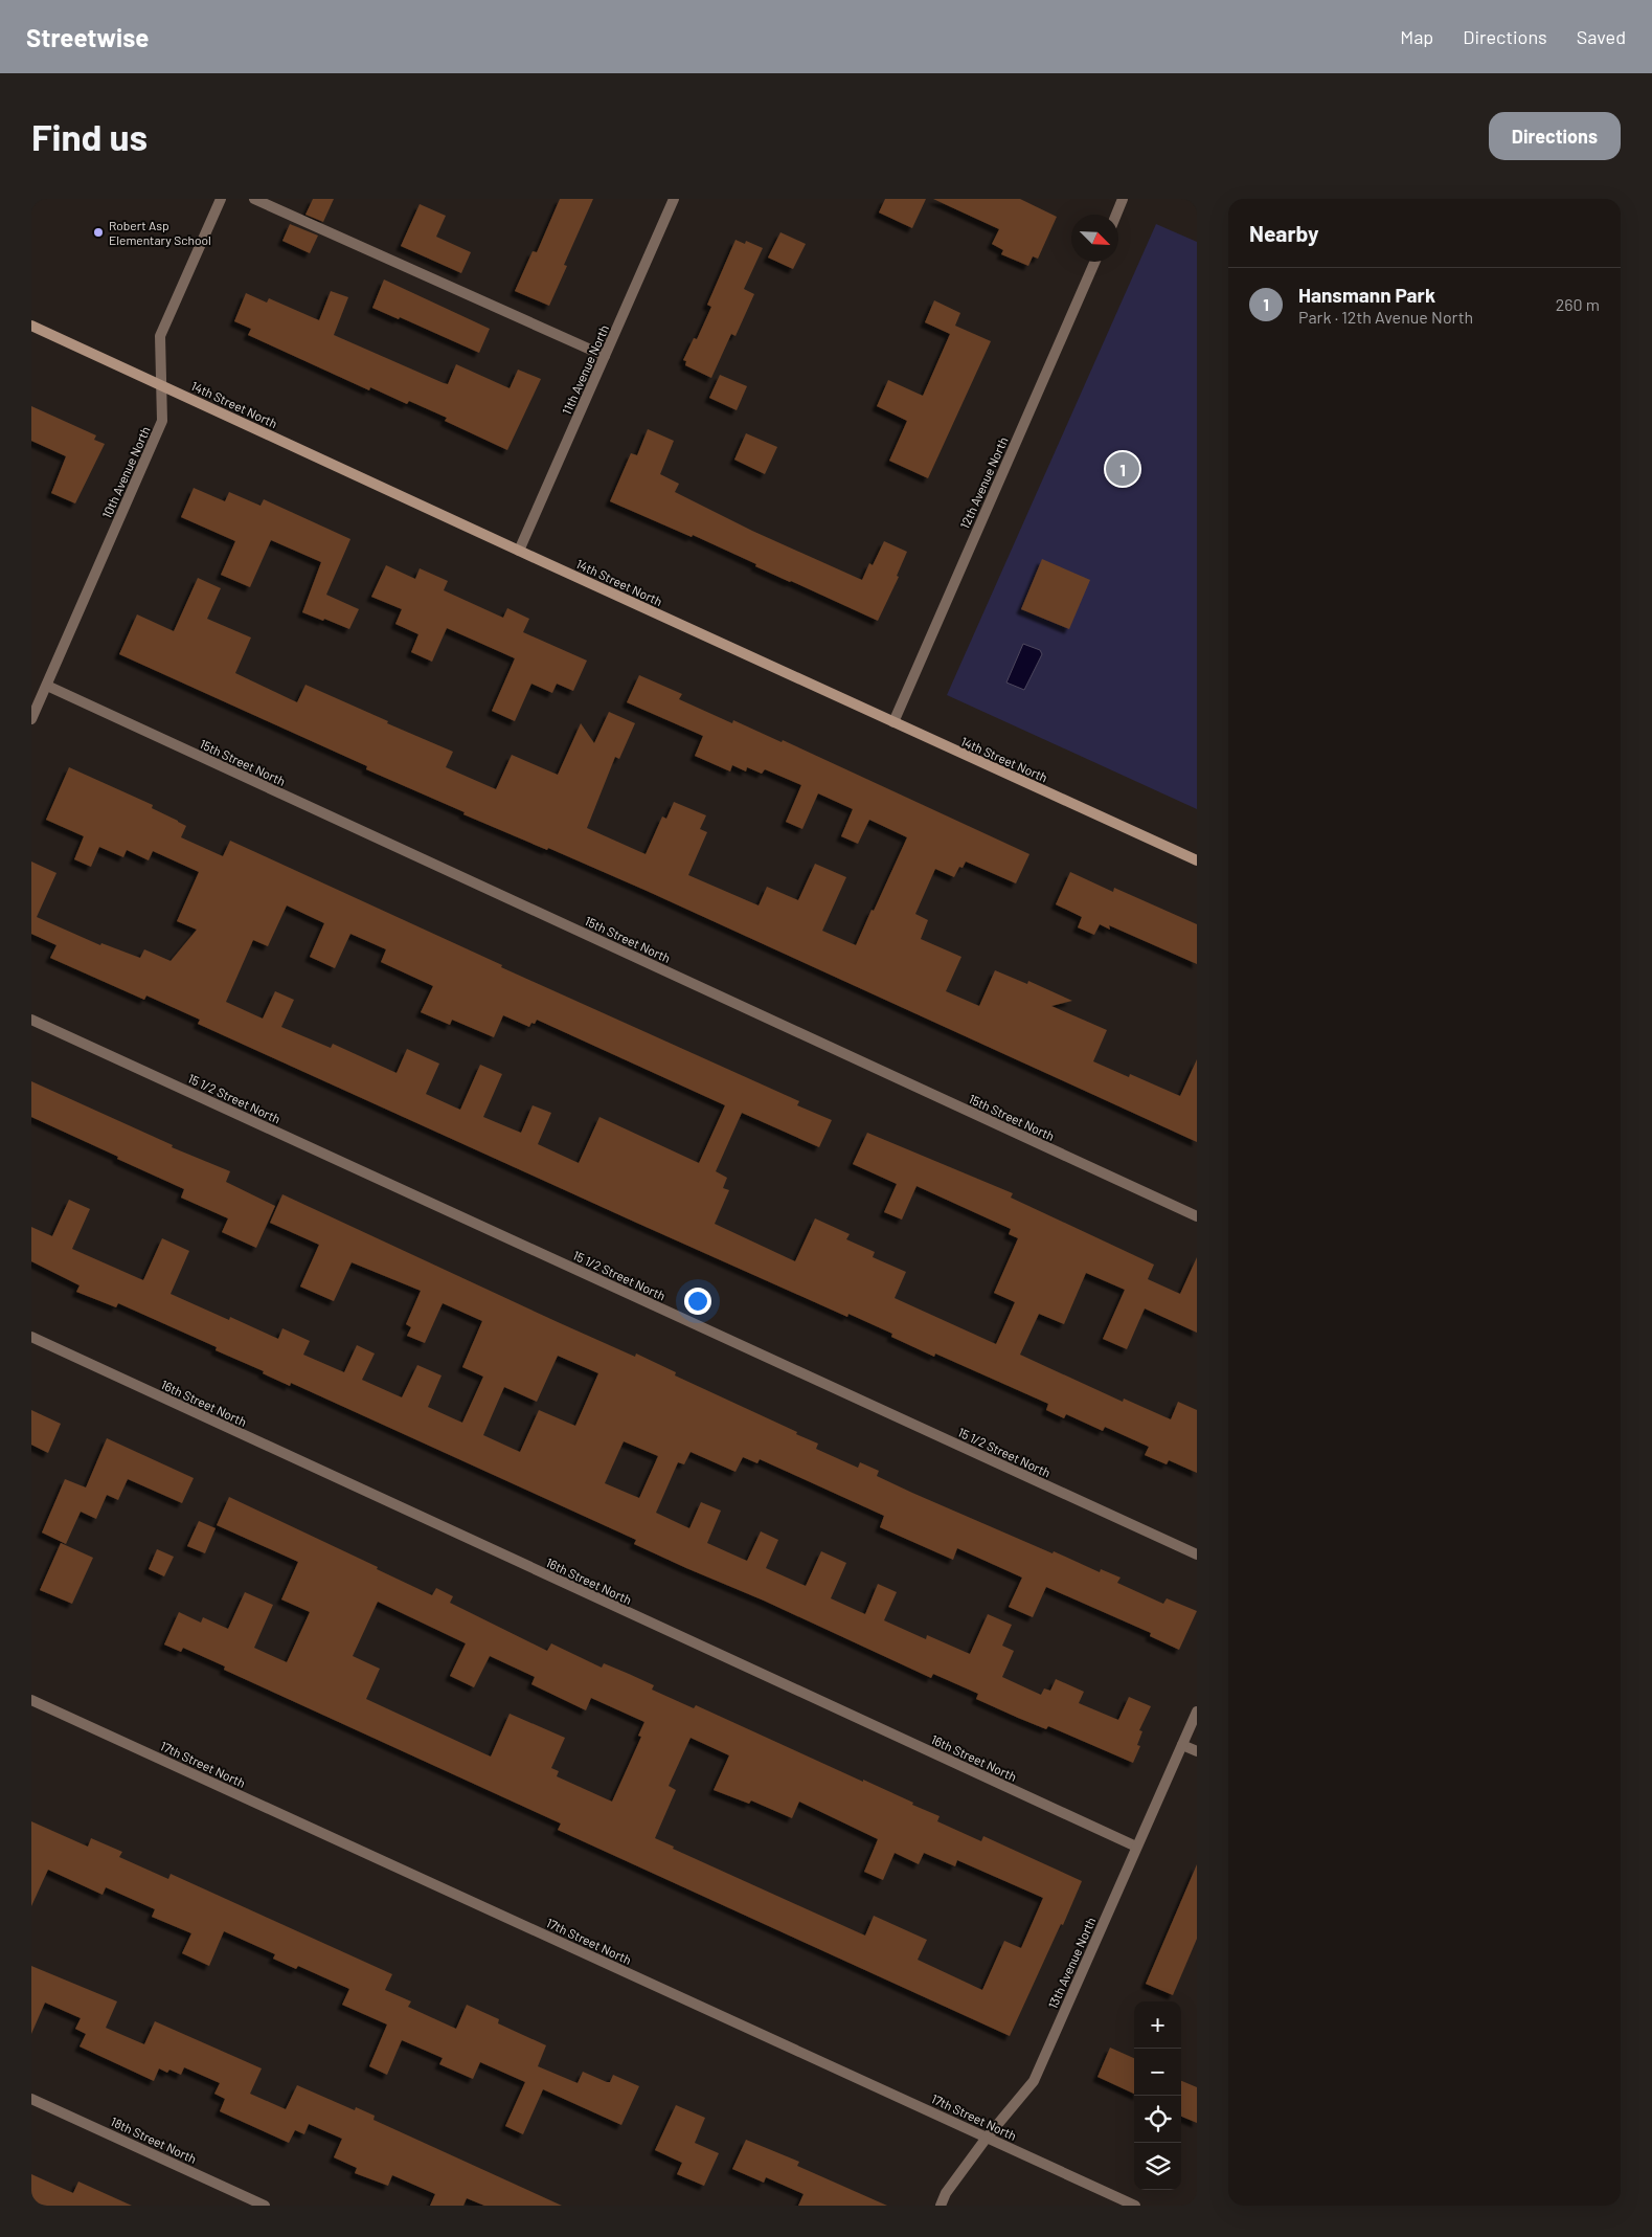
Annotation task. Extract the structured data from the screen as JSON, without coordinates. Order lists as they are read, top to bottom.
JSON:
{
  "streets": {
    "street": [
      "11th Avenue North",
      "14th Street North",
      "10th Avenue North",
      "12th Avenue North",
      "15th Street North",
      "15 1/2 Street North",
      "16th Street North",
      "17th Street North",
      "13th Avenue North",
      "18th Street North"
    ]
  },
  "crossings": [
    ["11th Avenue North", "14th Street North"],
    ["14th Street North", "10th Avenue North"],
    ["14th Street North", "12th Avenue North"],
    ["10th Avenue North", "15th Street North"],
    ["16th Street North", "13th Avenue North"],
    ["17th Street North", "13th Avenue North"]
  ],
  "places": ["Robert Asp Elementary School"],
  "north": "bottom right",
  "page": {
    "header": "Streetwise",
    "nav": ["Map", "Directions", "Saved"],
    "buttons": "Directions",
    "title": "Find us",
    "heading": "Nearby",
    "list": [
      {
        "mark": "1",
        "name": "Hansmann Park",
        "note": "Park · 12th Avenue North",
        "value": "260 m"
      }
    ],
    "pins": "1",
    "map_buttons": ["+", "−"]
  }
}
